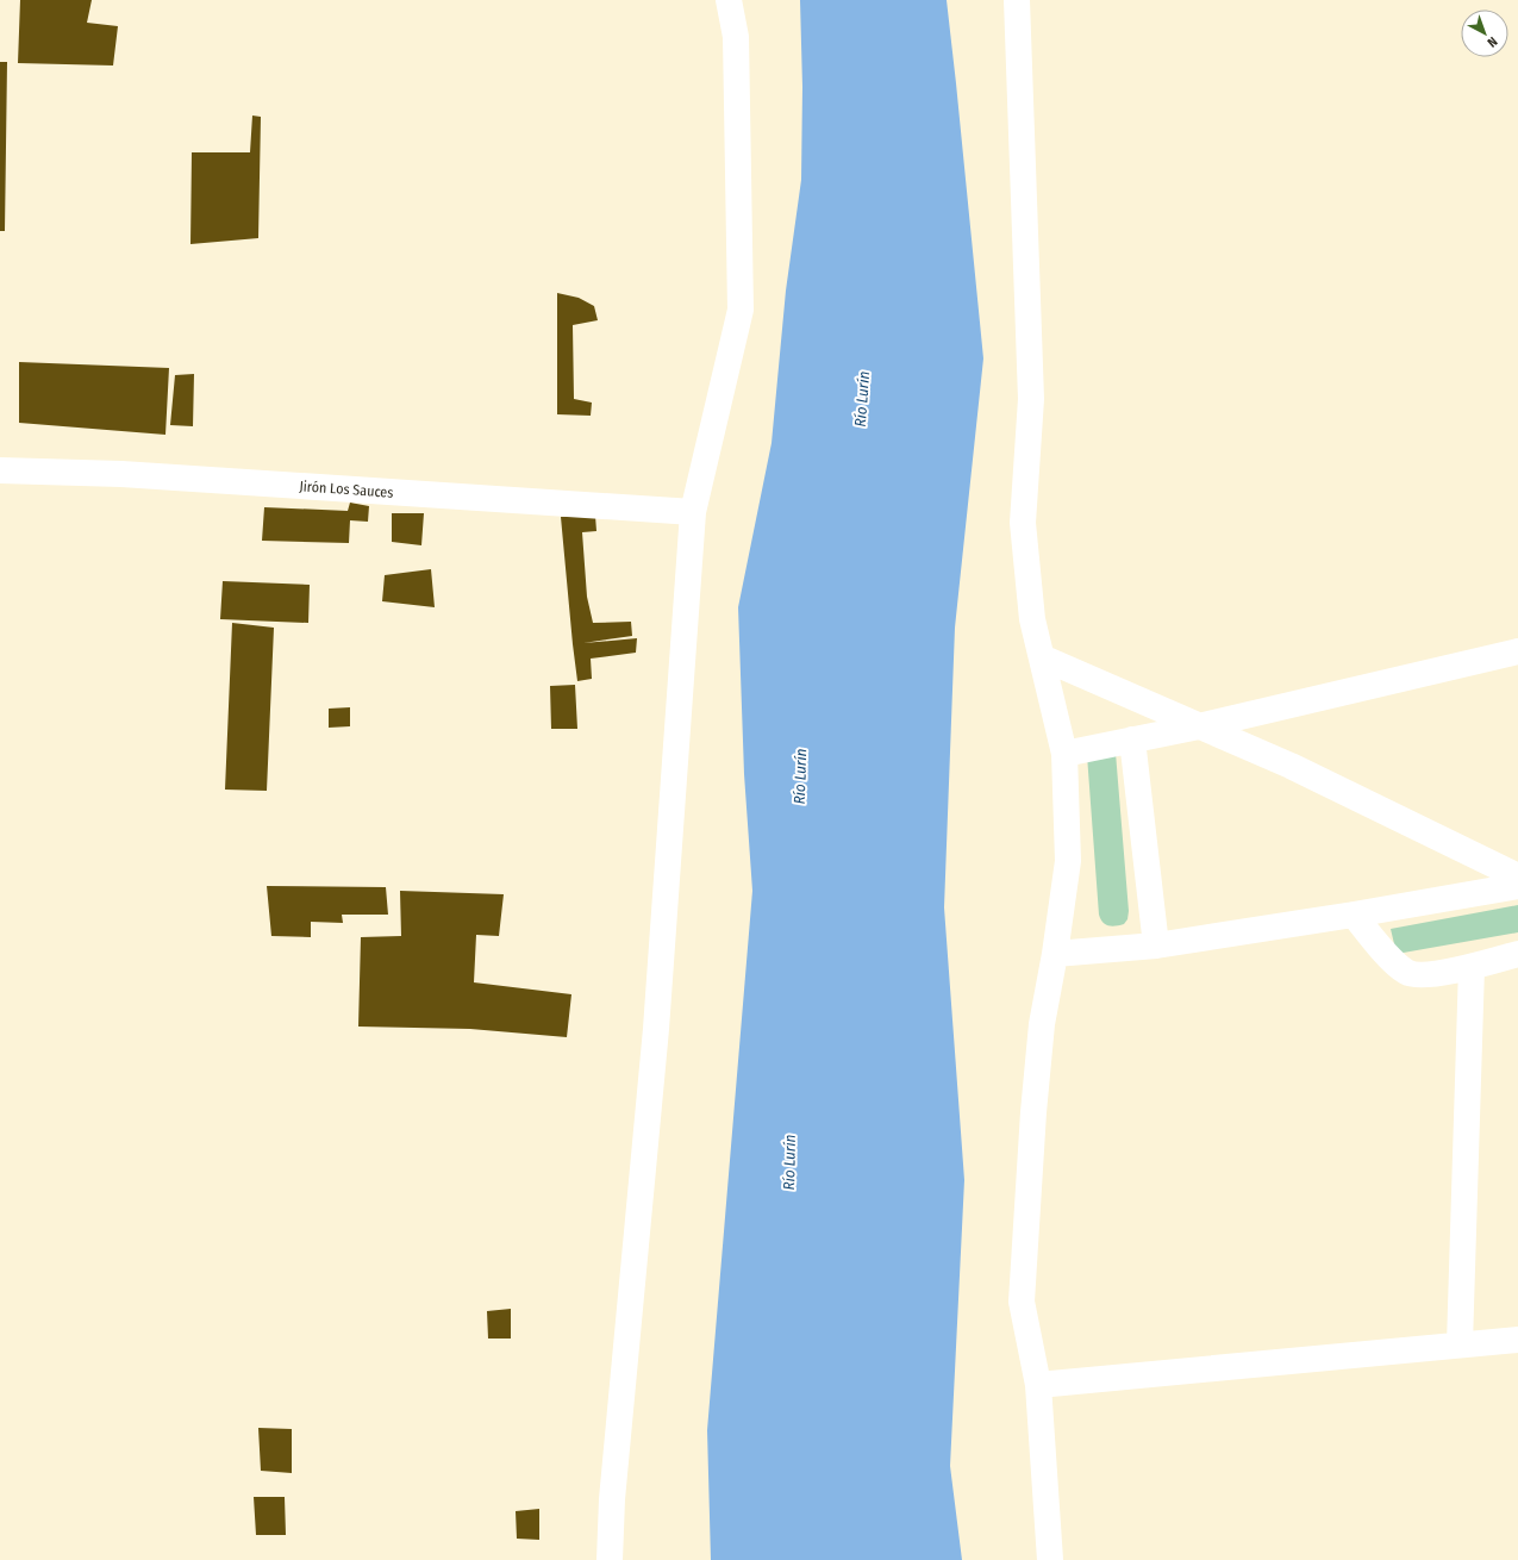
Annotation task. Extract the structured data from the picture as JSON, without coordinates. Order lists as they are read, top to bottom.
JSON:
{
  "streets": {
    "street": ["Jirón Los Sauces"]
  },
  "water": ["Río Lurín"],
  "north": "bottom right"
}
